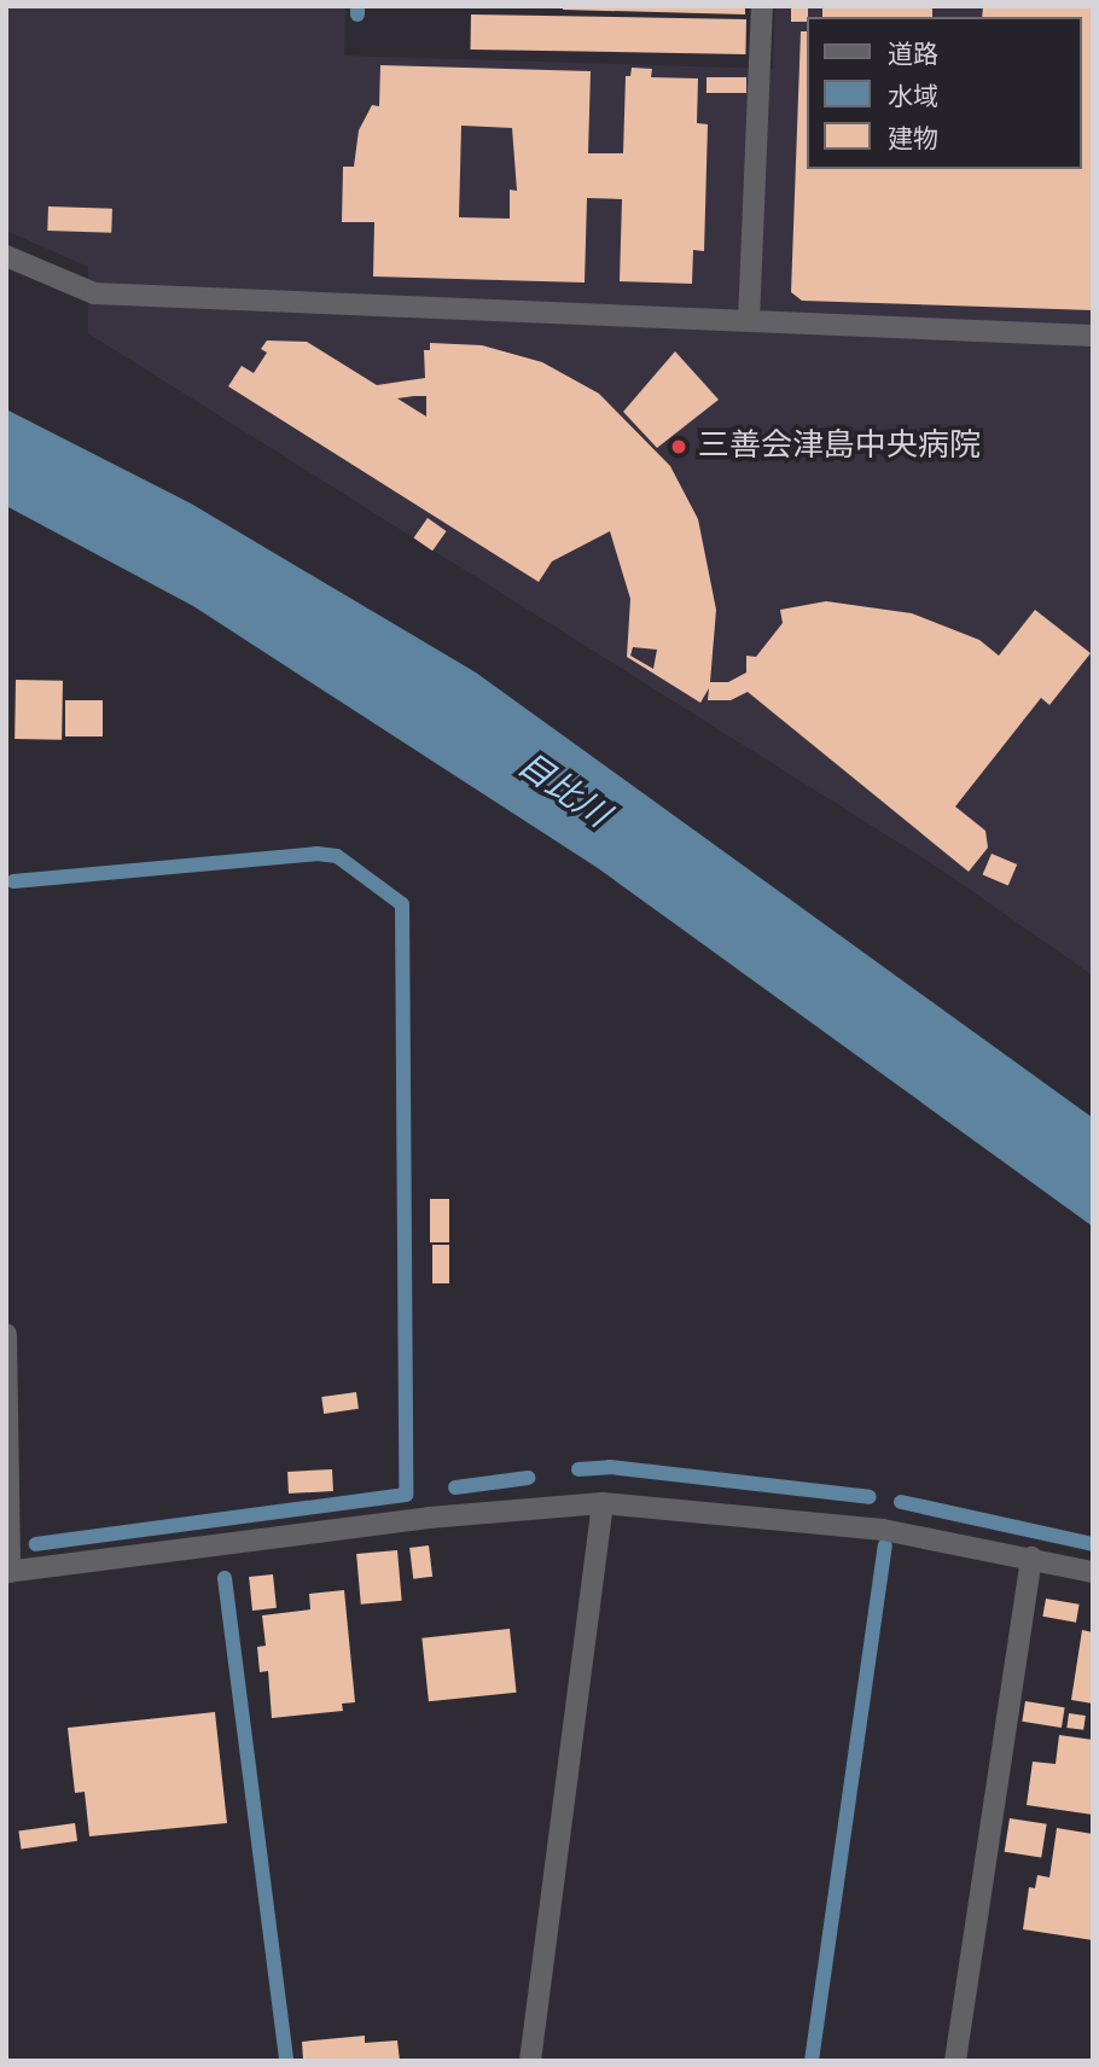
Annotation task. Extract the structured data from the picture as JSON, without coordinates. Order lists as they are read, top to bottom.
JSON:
{
  "water": ["目比川"],
  "places": ["三善会津島中央病院"],
  "legend": ["道路", "水域", "建物"]
}
